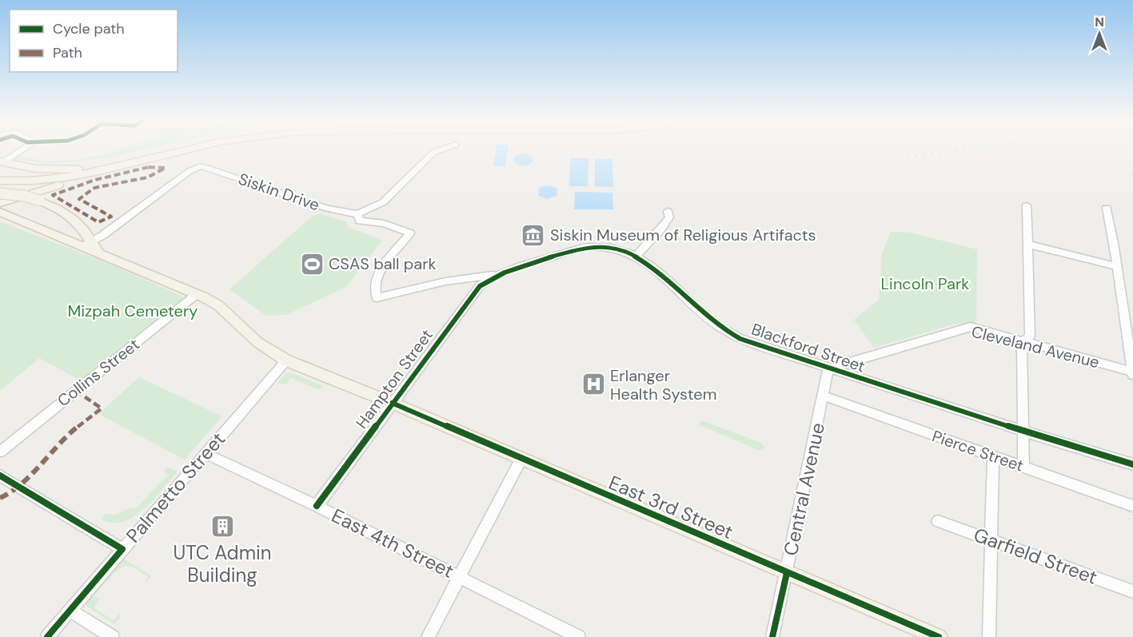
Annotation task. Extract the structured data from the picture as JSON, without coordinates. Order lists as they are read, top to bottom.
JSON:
{
  "streets": {
    "main road": ["East 3rd Street"],
    "street": [
      "Siskin Drive",
      "Cleveland Avenue",
      "Blackford Street",
      "Collins Street",
      "Hampton Street",
      "Pierce Street",
      "Palmetto Street",
      "Central Avenue",
      "East 4th Street",
      "Garfield Street"
    ]
  },
  "crossings": [
    ["Siskin Drive", "Blackford Street"],
    ["Siskin Drive", "Hampton Street"],
    ["Siskin Drive", "East 3rd Street"],
    ["Cleveland Avenue", "Blackford Street"],
    ["Cleveland Avenue", "Central Avenue"],
    ["Blackford Street", "Hampton Street"],
    ["Blackford Street", "Central Avenue"],
    ["Collins Street", "East 3rd Street"],
    ["Hampton Street", "East 3rd Street"],
    ["Hampton Street", "East 4th Street"],
    ["Pierce Street", "Central Avenue"],
    ["Palmetto Street", "East 3rd Street"],
    ["Palmetto Street", "East 4th Street"],
    ["Central Avenue", "East 3rd Street"]
  ],
  "parks": ["Lincoln Park", "Mizpah Cemetery"],
  "places": {
    "museum": ["Siskin Museum of Religious Artifacts"],
    "sports": ["CSAS ball park"],
    "hospital": ["Erlanger Health System"],
    "building": ["UTC Admin Building"]
  },
  "legend": ["Cycle path", "Path"],
  "north": "top"
}
